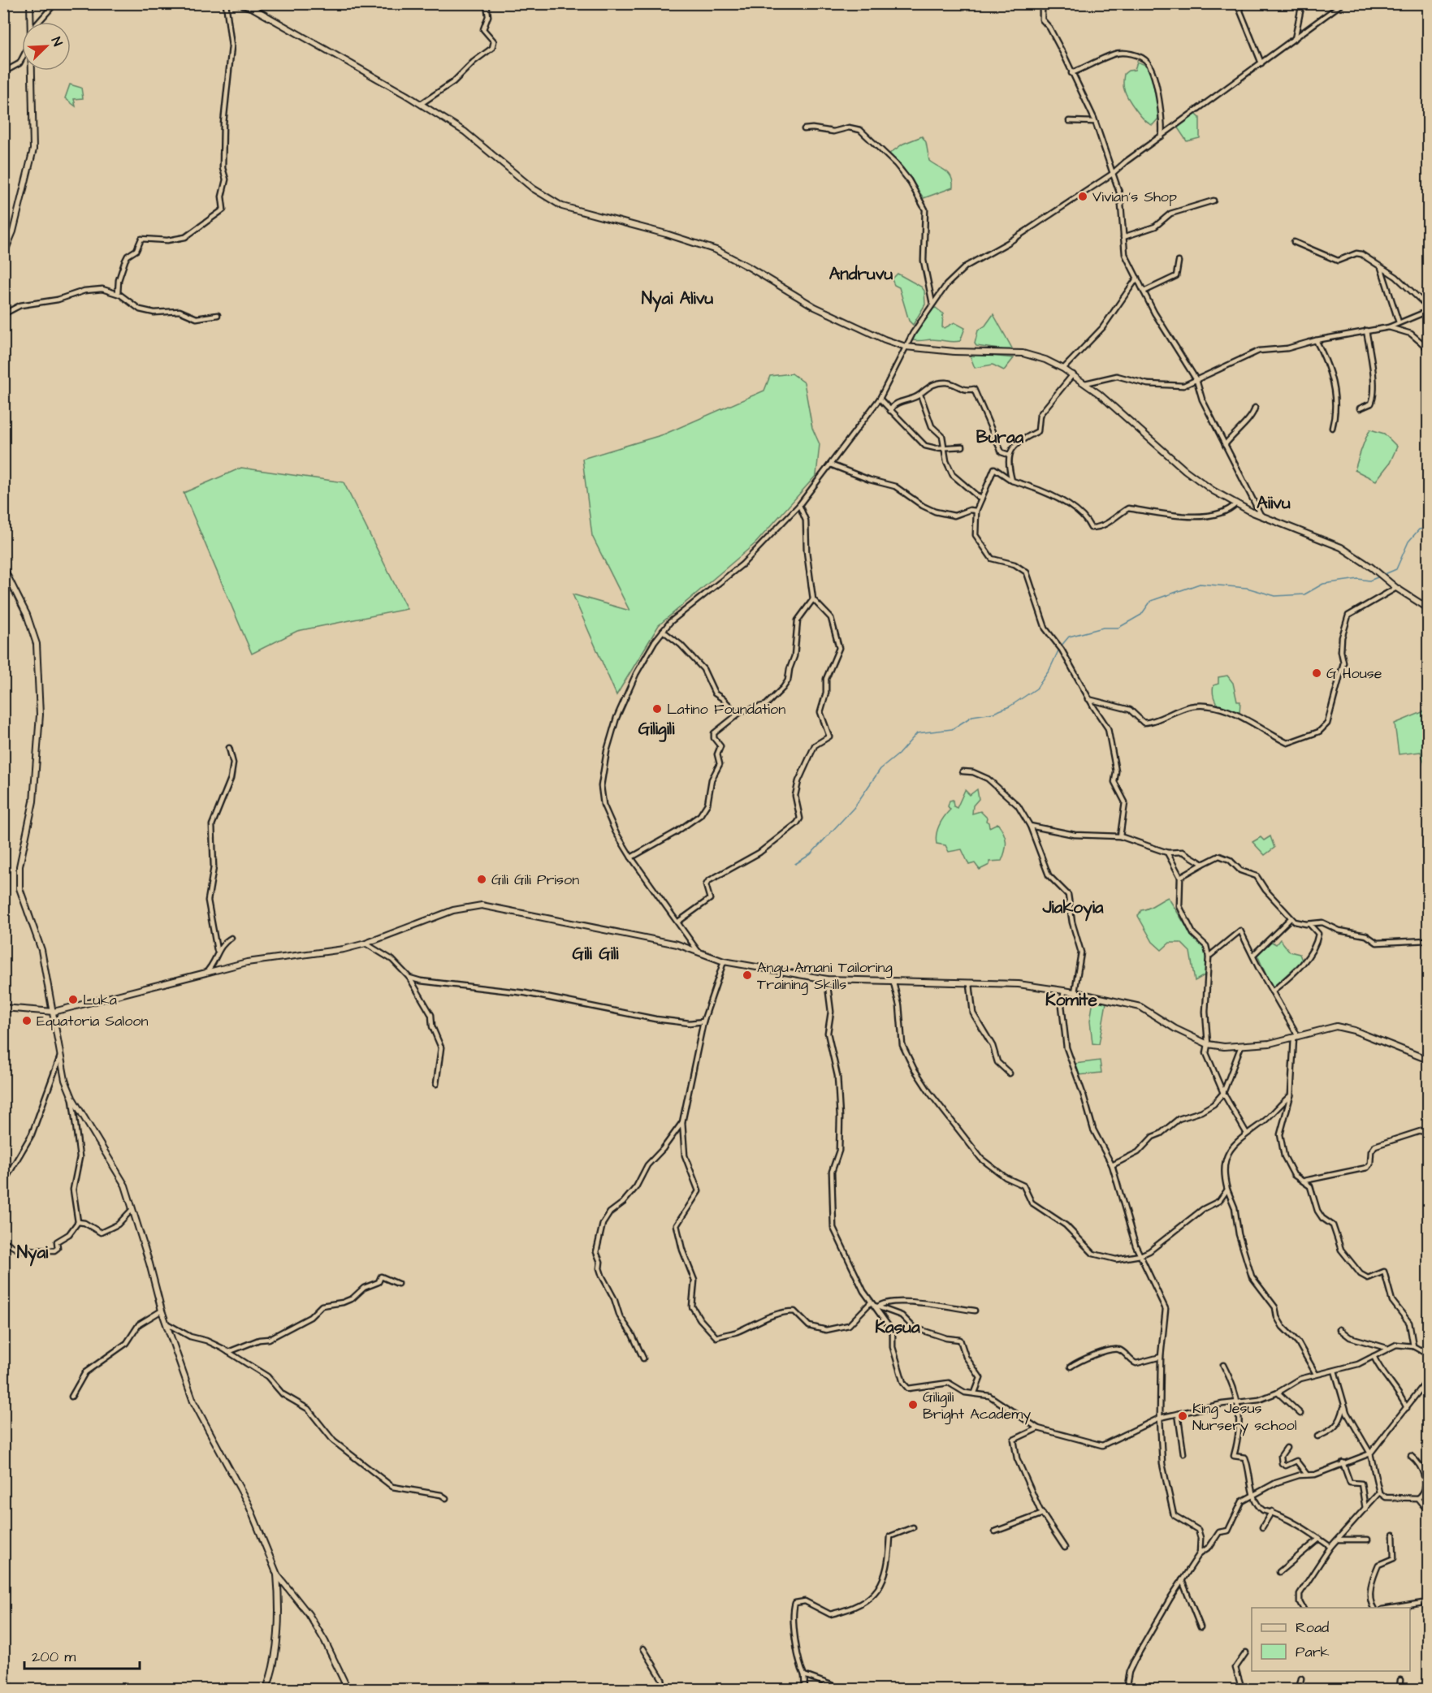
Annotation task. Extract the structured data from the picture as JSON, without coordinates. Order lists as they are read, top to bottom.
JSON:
{
  "districts": [
    "Andruvu",
    "Nyai Alivu",
    "Buraa",
    "Aiivu",
    "Giligili",
    "Jiakoyia",
    "Gili Gili",
    "Komite",
    "Nyai",
    "Kasua"
  ],
  "places": [
    "Vivian's Shop",
    "G House",
    "Latino Foundation",
    "Gili Gili Prison",
    "Angu Amani Tailoring Training Skills",
    "Luka",
    "Equatoria Saloon",
    "Giligili Bright Academy",
    "King Jesus Nursery school"
  ],
  "legend": ["Road", "Park"],
  "scale_bar": "200 m",
  "north": "top right"
}
